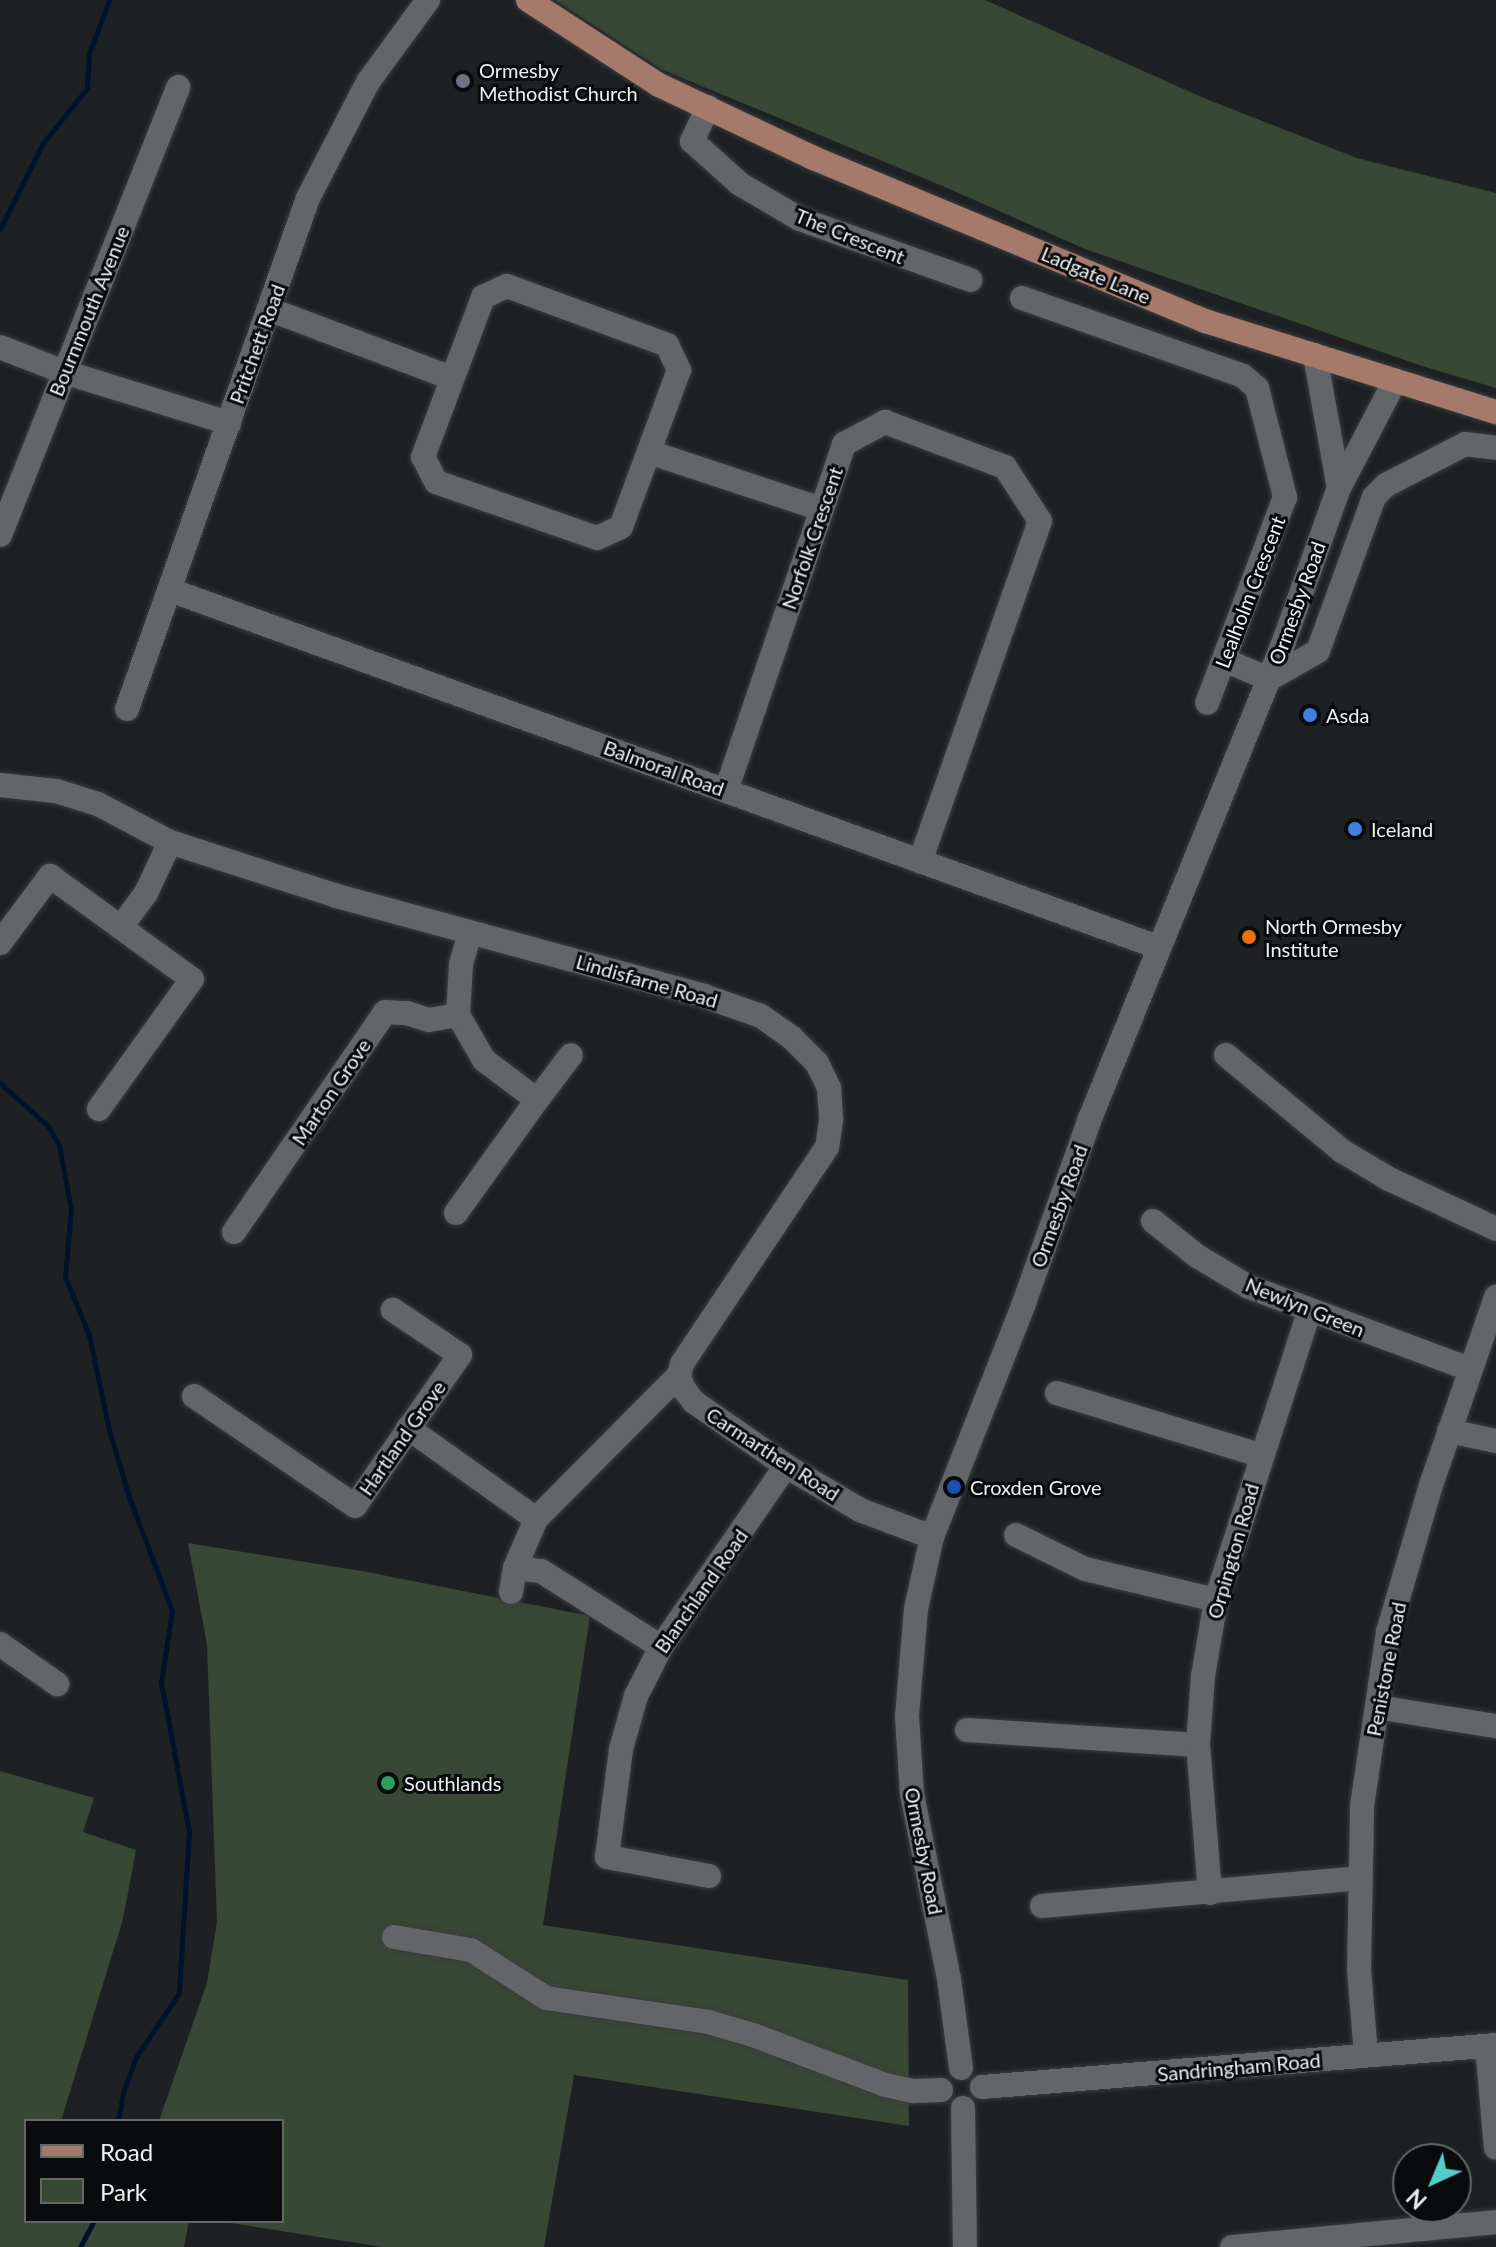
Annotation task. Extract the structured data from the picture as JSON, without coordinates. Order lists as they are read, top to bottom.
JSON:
{
  "streets": {
    "main road": ["Ladgate Lane"],
    "street": [
      "The Crescent",
      "Bournmouth Avenue",
      "Pritchett Road",
      "Norfolk Crescent",
      "Lealholm Crescent",
      "Ormesby Road",
      "Balmoral Road",
      "Lindisfarne Road",
      "Marton Grove",
      "Newlyn Green",
      "Hartland Grove",
      "Carmarthen Road",
      "Orpington Road",
      "Blanchland Road",
      "Penistone Road",
      "Sandringham Road"
    ]
  },
  "crossings": [
    ["The Crescent", "Ladgate Lane"],
    ["Ladgate Lane", "Ormesby Road"],
    ["Pritchett Road", "Balmoral Road"],
    ["Norfolk Crescent", "Balmoral Road"],
    ["Ormesby Road", "Balmoral Road"],
    ["Ormesby Road", "Carmarthen Road"],
    ["Ormesby Road", "Sandringham Road"],
    ["Lindisfarne Road", "Carmarthen Road"],
    ["Newlyn Green", "Orpington Road"],
    ["Newlyn Green", "Penistone Road"],
    ["Carmarthen Road", "Blanchland Road"],
    ["Penistone Road", "Sandringham Road"]
  ],
  "places": [
    "Ormesby Methodist Church",
    "Asda",
    "Iceland",
    "North Ormesby Institute",
    "Croxden Grove",
    "Southlands"
  ],
  "legend": ["Road", "Park"],
  "north": "bottom left"
}
